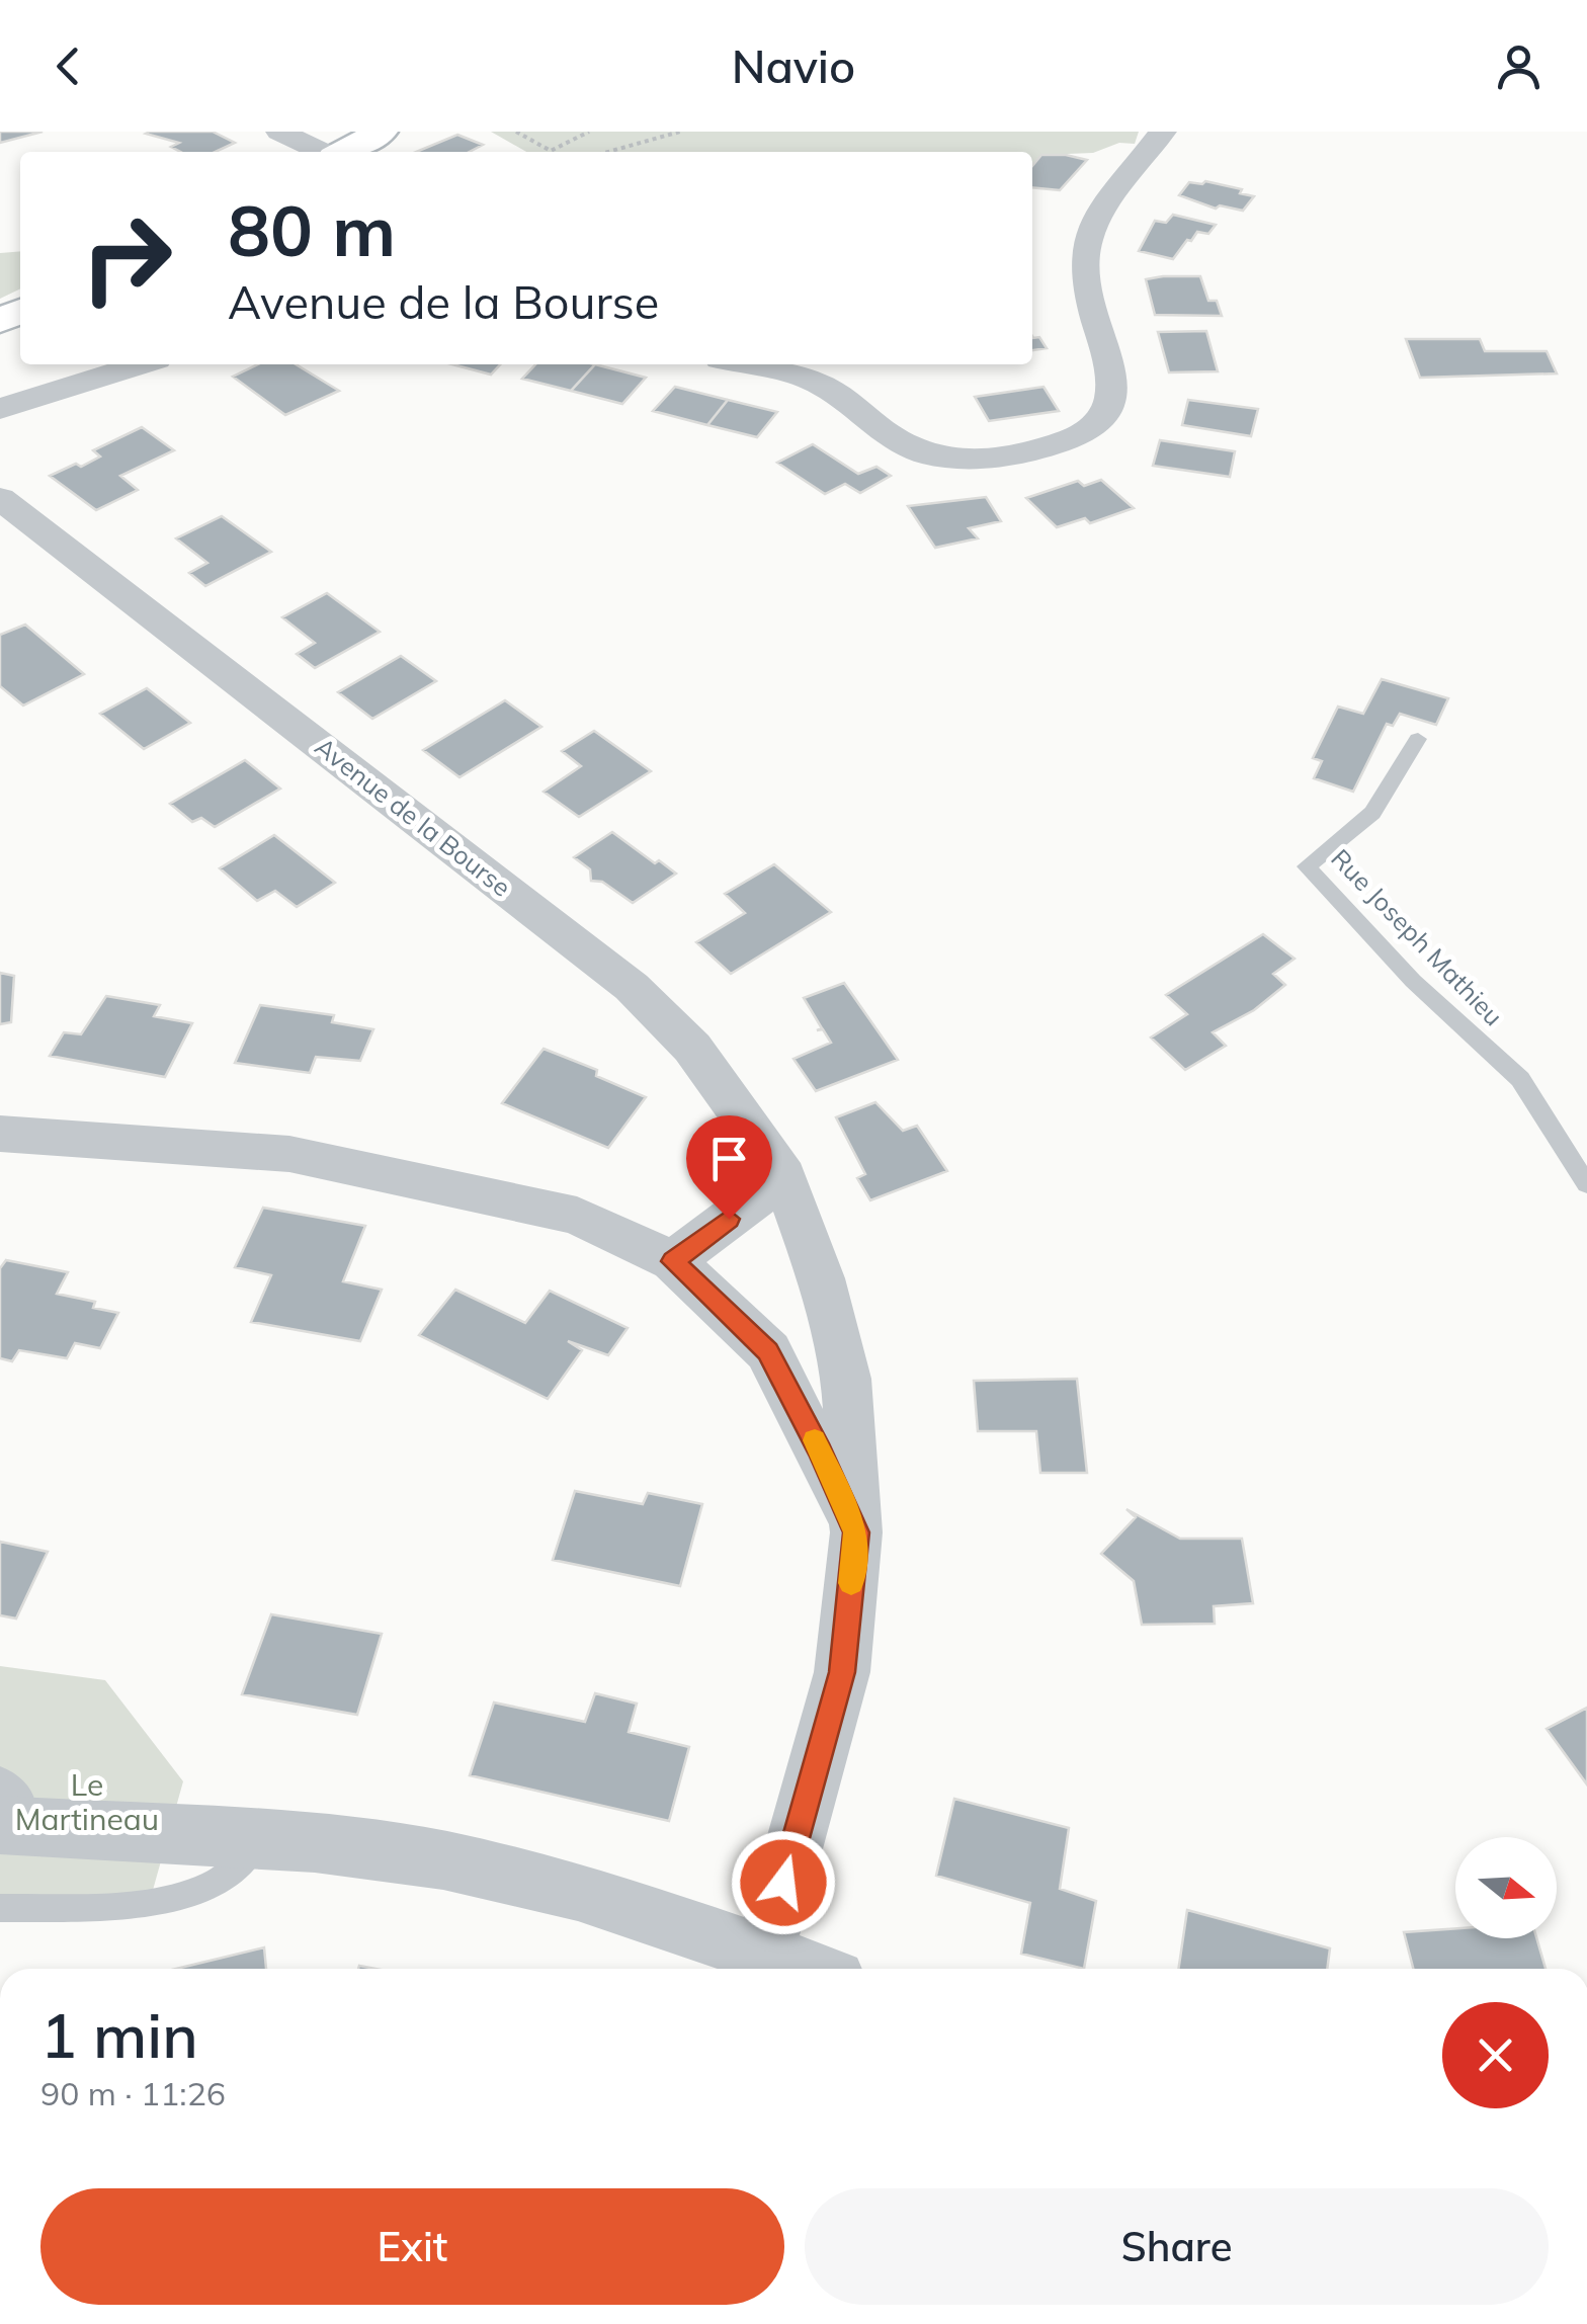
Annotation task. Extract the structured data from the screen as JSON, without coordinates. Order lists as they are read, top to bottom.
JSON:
{
  "streets": {
    "street": ["Avenue de la Bourse"],
    "lane": ["Rue Joseph Mathieu"]
  },
  "parks": ["Le Martineau"],
  "north": "right",
  "page": {
    "header": "Navio",
    "turn": ["80 m", "Avenue de la Bourse"],
    "heading": ["1 min", "90 m · 11:26"],
    "buttons": ["Exit", "Share"]
  }
}
